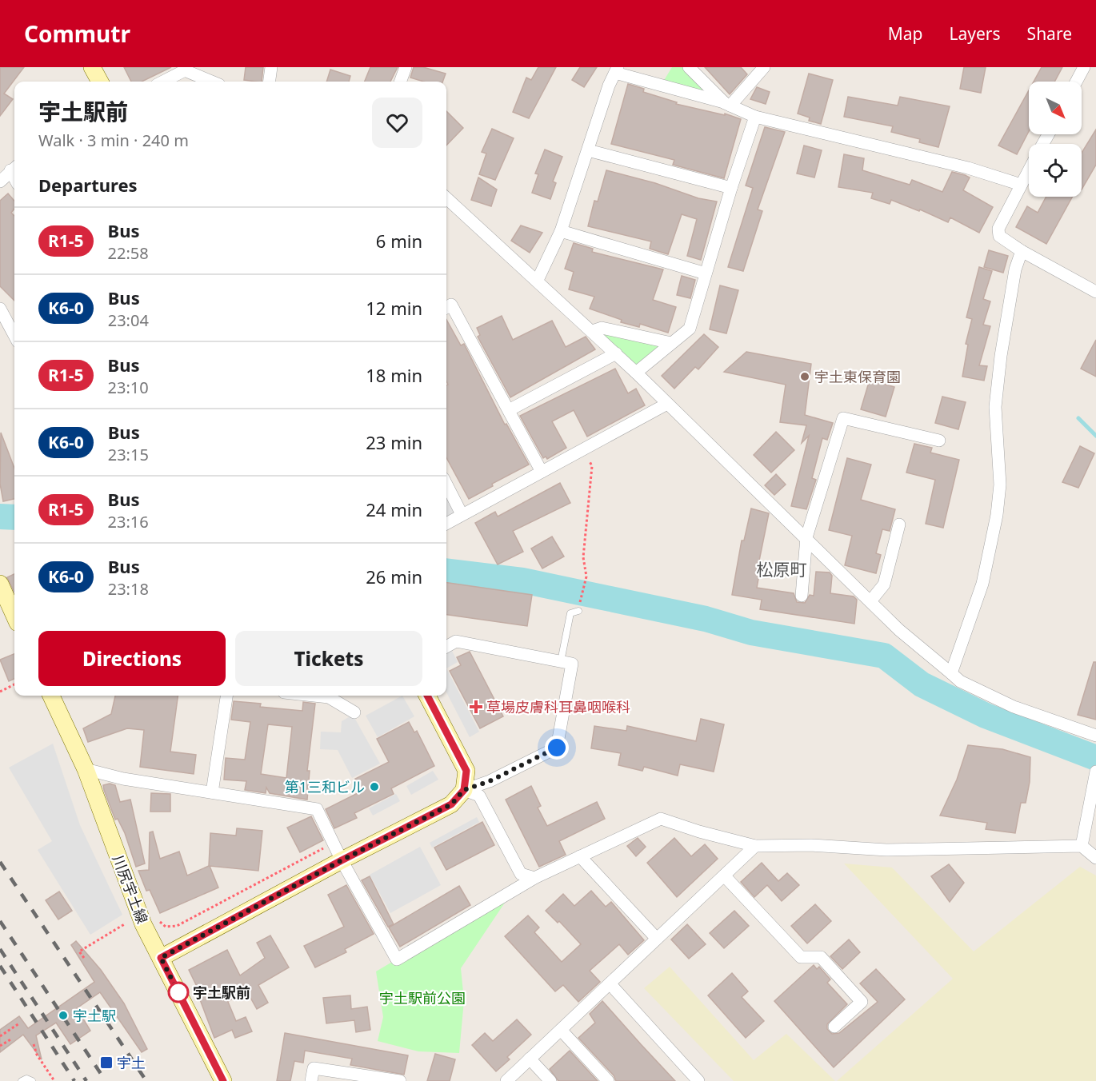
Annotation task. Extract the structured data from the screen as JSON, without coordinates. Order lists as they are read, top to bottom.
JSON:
{
  "streets": {
    "street": ["川尻宇土線"]
  },
  "districts": ["松原町"],
  "parks": ["宇土駅前公園"],
  "places": {
    "other": [
      "宇土東保育園",
      "第1三和ビル",
      "宇土駅前",
      "宇土駅"
    ],
    "health": ["草場皮膚科耳鼻咽喉科"],
    "transit": ["宇土"]
  },
  "lines": ["bus line R1-5"],
  "north": "bottom right",
  "page": {
    "header": "Commutr",
    "nav": ["Map", "Layers", "Share"],
    "heading": [
      ["宇土駅前", "Walk · 3 min · 240 m"],
      "Departures"
    ],
    "list": [
      {
        "mark": "R1-5",
        "name": "Bus",
        "note": "22:58",
        "value": "6 min"
      },
      {
        "mark": "K6-0",
        "name": "Bus",
        "note": "23:04",
        "value": "12 min"
      },
      {
        "mark": "R1-5",
        "name": "Bus",
        "note": "23:10",
        "value": "18 min"
      },
      {
        "mark": "K6-0",
        "name": "Bus",
        "note": "23:15",
        "value": "23 min"
      },
      {
        "mark": "R1-5",
        "name": "Bus",
        "note": "23:16",
        "value": "24 min"
      },
      {
        "mark": "K6-0",
        "name": "Bus",
        "note": "23:18",
        "value": "26 min"
      }
    ],
    "buttons": ["Directions", "Tickets"]
  }
}
